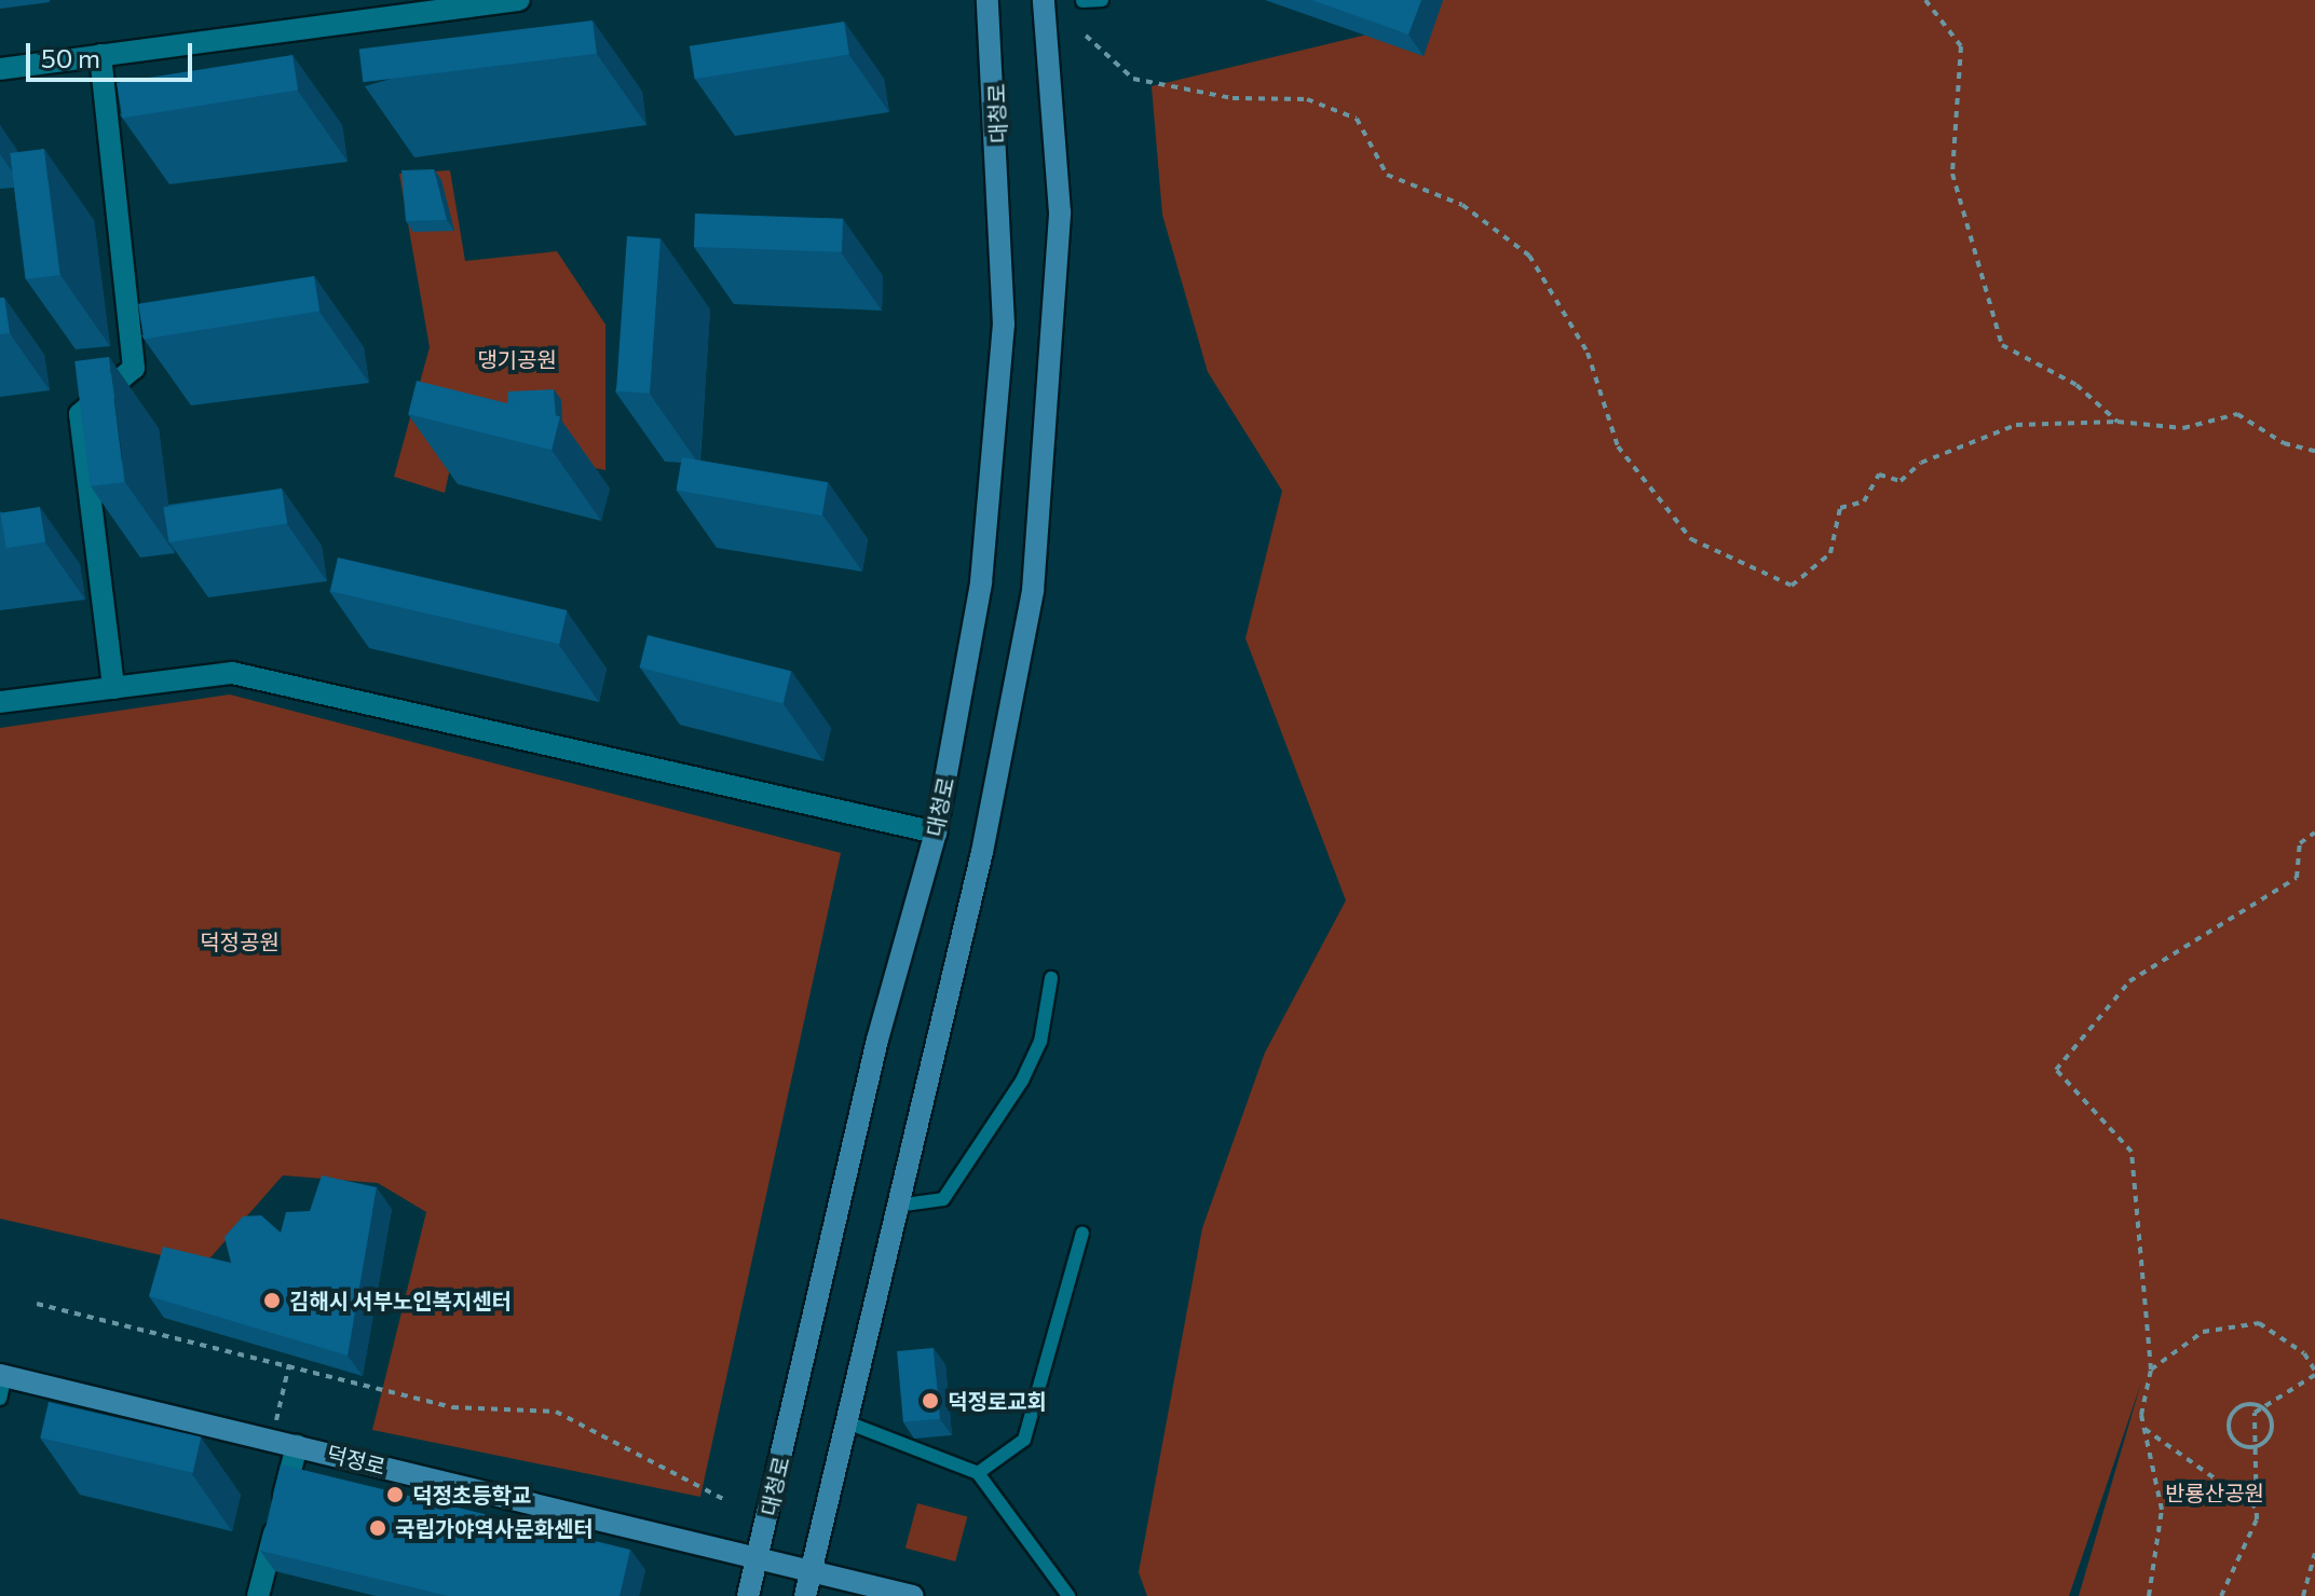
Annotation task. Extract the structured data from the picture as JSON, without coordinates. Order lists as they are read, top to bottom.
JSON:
{
  "streets": {
    "main road": ["대청로", "덕정로"]
  },
  "crossings": [
    ["대청로", "덕정로"]
  ],
  "parks": ["댕기공원", "덕정공원", "반룡산공원"],
  "places": [
    "김해시 서부노인복지센터",
    "덕정로교회",
    "덕정초등학교",
    "국립가야역사문화센터"
  ],
  "scale_bar": "50 m"
}
